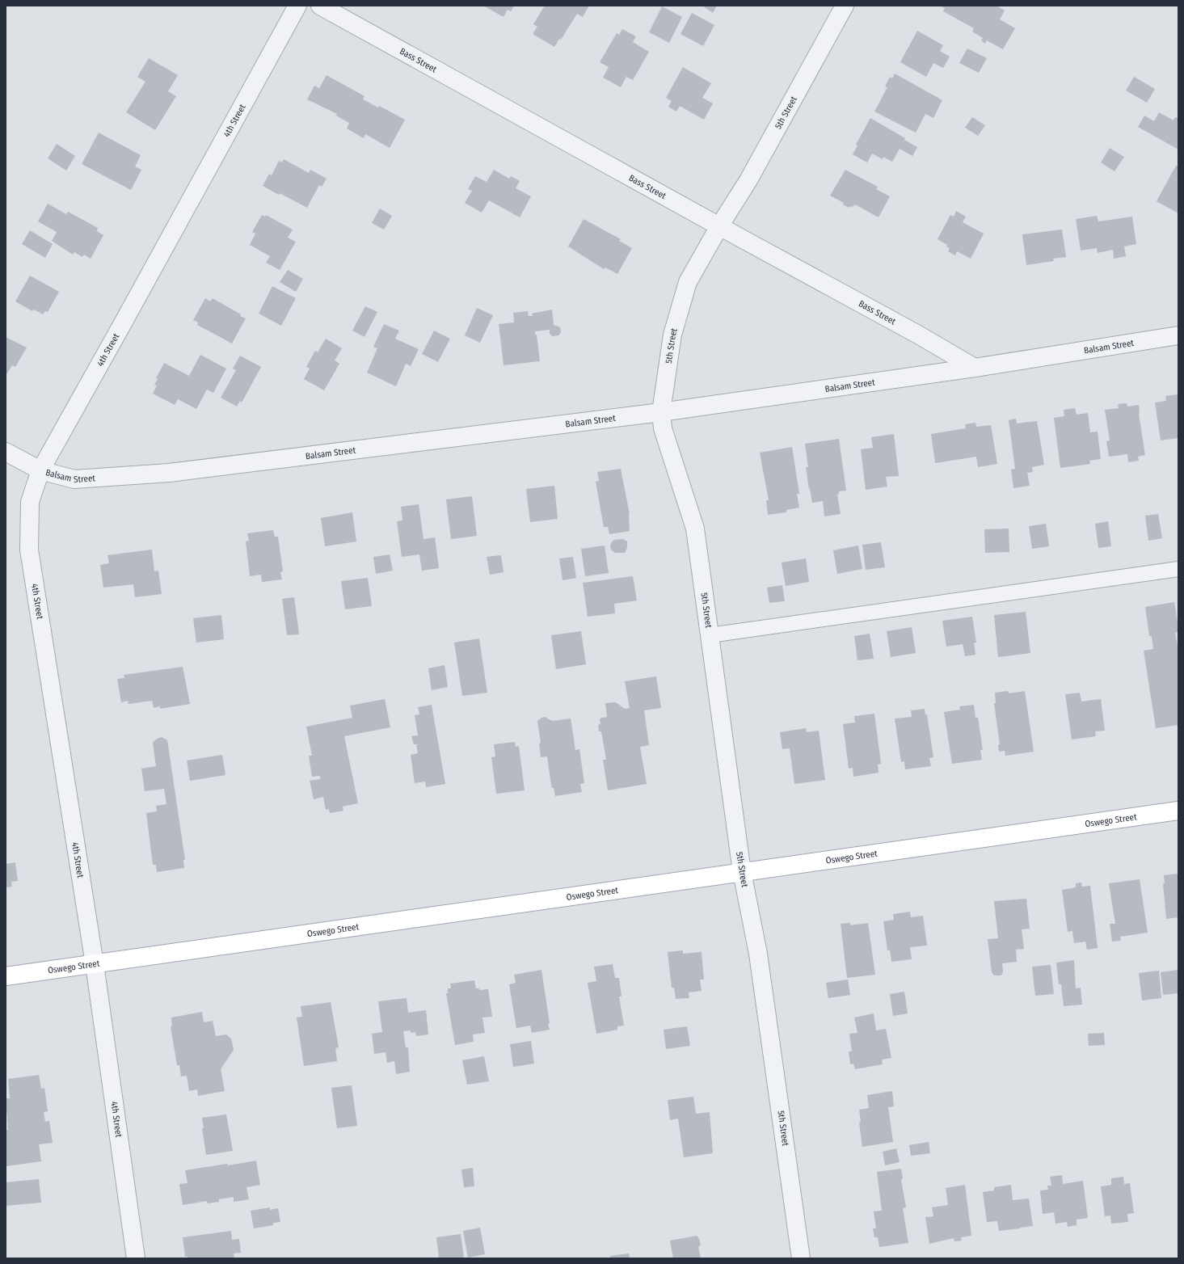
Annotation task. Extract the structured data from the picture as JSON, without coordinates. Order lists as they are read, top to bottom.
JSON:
{
  "streets": {
    "main road": ["Oswego Street"],
    "street": [
      "Bass Street",
      "5th Street",
      "4th Street",
      "Balsam Street"
    ]
  },
  "crossings": [
    ["Bass Street", "5th Street"],
    ["Bass Street", "Balsam Street"],
    ["5th Street", "Balsam Street"],
    ["5th Street", "Oswego Street"],
    ["4th Street", "Balsam Street"],
    ["4th Street", "Oswego Street"]
  ]
}
